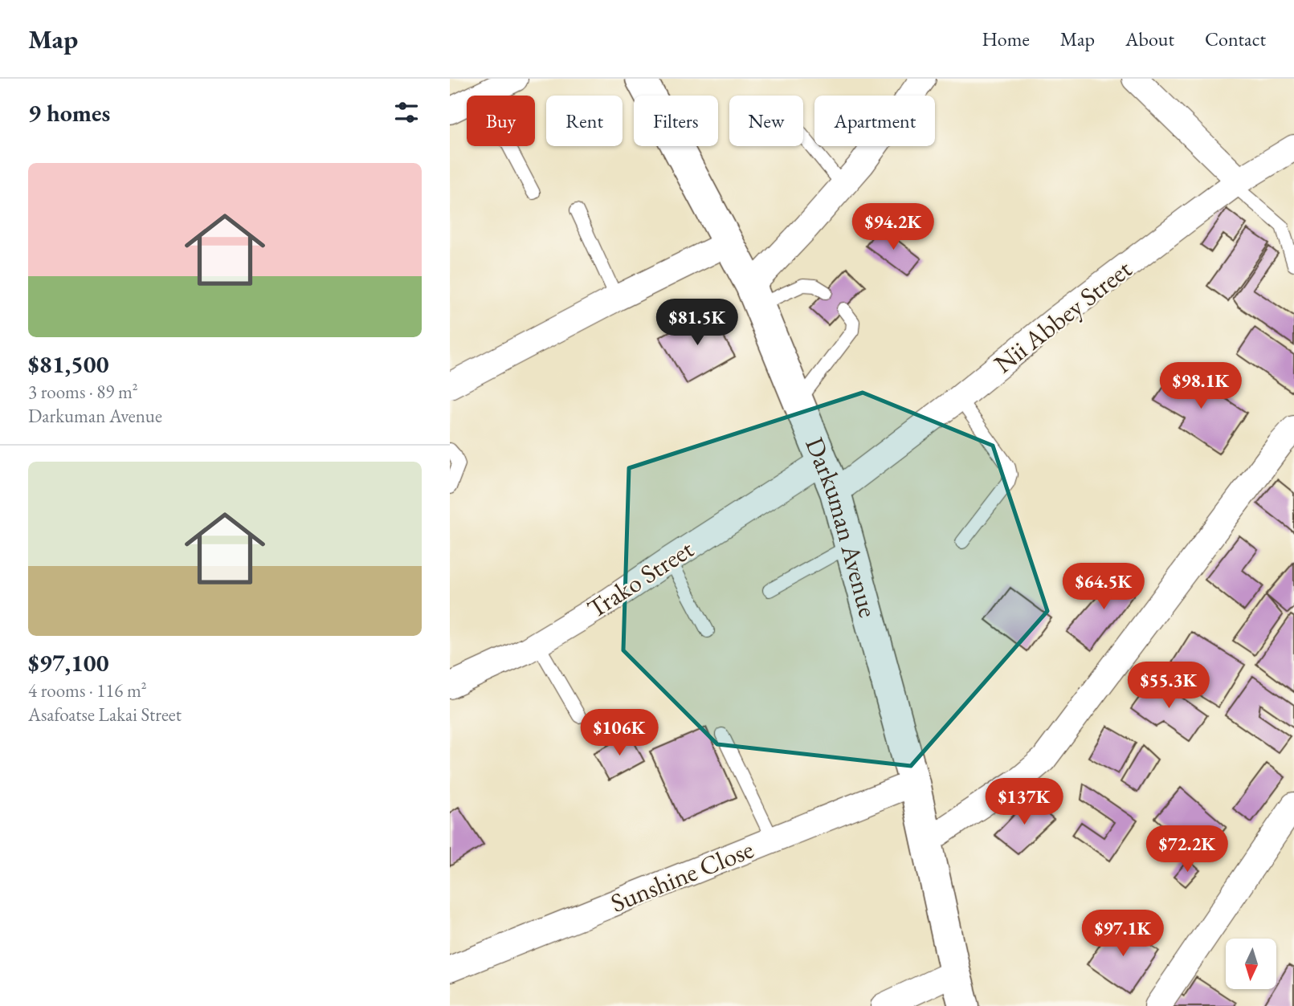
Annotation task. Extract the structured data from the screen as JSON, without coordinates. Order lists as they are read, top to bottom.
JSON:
{
  "streets": {
    "street": [
      "Nii Abbey Street",
      "Darkuman Avenue",
      "Trako Street",
      "Sunshine Close"
    ]
  },
  "crossings": [
    ["Nii Abbey Street", "Darkuman Avenue"],
    ["Darkuman Avenue", "Trako Street"],
    ["Darkuman Avenue", "Sunshine Close"]
  ],
  "north": "bottom",
  "page": {
    "header": "Map",
    "nav": [
      "Home",
      "Map",
      "About",
      "Contact"
    ],
    "heading": "9 homes",
    "chip": [
      "Buy",
      "Rent",
      "Filters",
      "New",
      "Apartment"
    ],
    "list": [
      {
        "name": "$81,500",
        "note": "3 rooms · 89 m² · Darkuman Avenue"
      },
      {
        "name": "$97,100",
        "note": "4 rooms · 116 m² · Asafoatse Lakai Street"
      }
    ],
    "price": [
      "$94.2K",
      "$81.5K",
      "$98.1K",
      "$64.5K",
      "$55.3K",
      "$106K",
      "$137K",
      "$72.2K",
      "$97.1K"
    ]
  }
}
